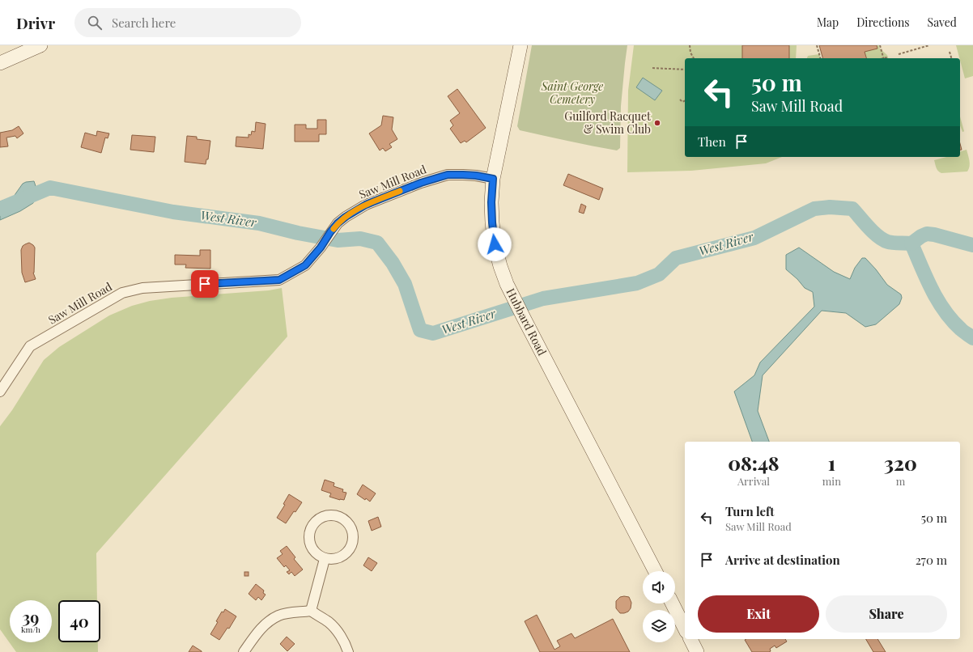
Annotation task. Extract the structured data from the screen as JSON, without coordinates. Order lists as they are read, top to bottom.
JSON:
{
  "streets": {
    "street": ["Saw Mill Road", "Hubbard Road"]
  },
  "crossings": [
    ["Saw Mill Road", "Hubbard Road"]
  ],
  "water": ["West River"],
  "parks": ["Saint George Cemetery"],
  "places": ["Guilford Racquet & Swim Club"],
  "page": {
    "header": "Drivr",
    "search": "Search here",
    "nav": ["Map", "Directions", "Saved"],
    "turn": ["50 m", "Saw Mill Road"],
    "then": "Then",
    "eta": [
      "08:48",
      "Arrival",
      "1",
      "min",
      "320",
      "m"
    ],
    "list": [
      {
        "name": "Turn left",
        "note": "Saw Mill Road",
        "value": "50 m"
      },
      {
        "name": "Arrive at destination",
        "value": "270 m"
      }
    ],
    "buttons": ["Exit", "Share"],
    "speed": "39 km/h",
    "limit": "40"
  }
}
